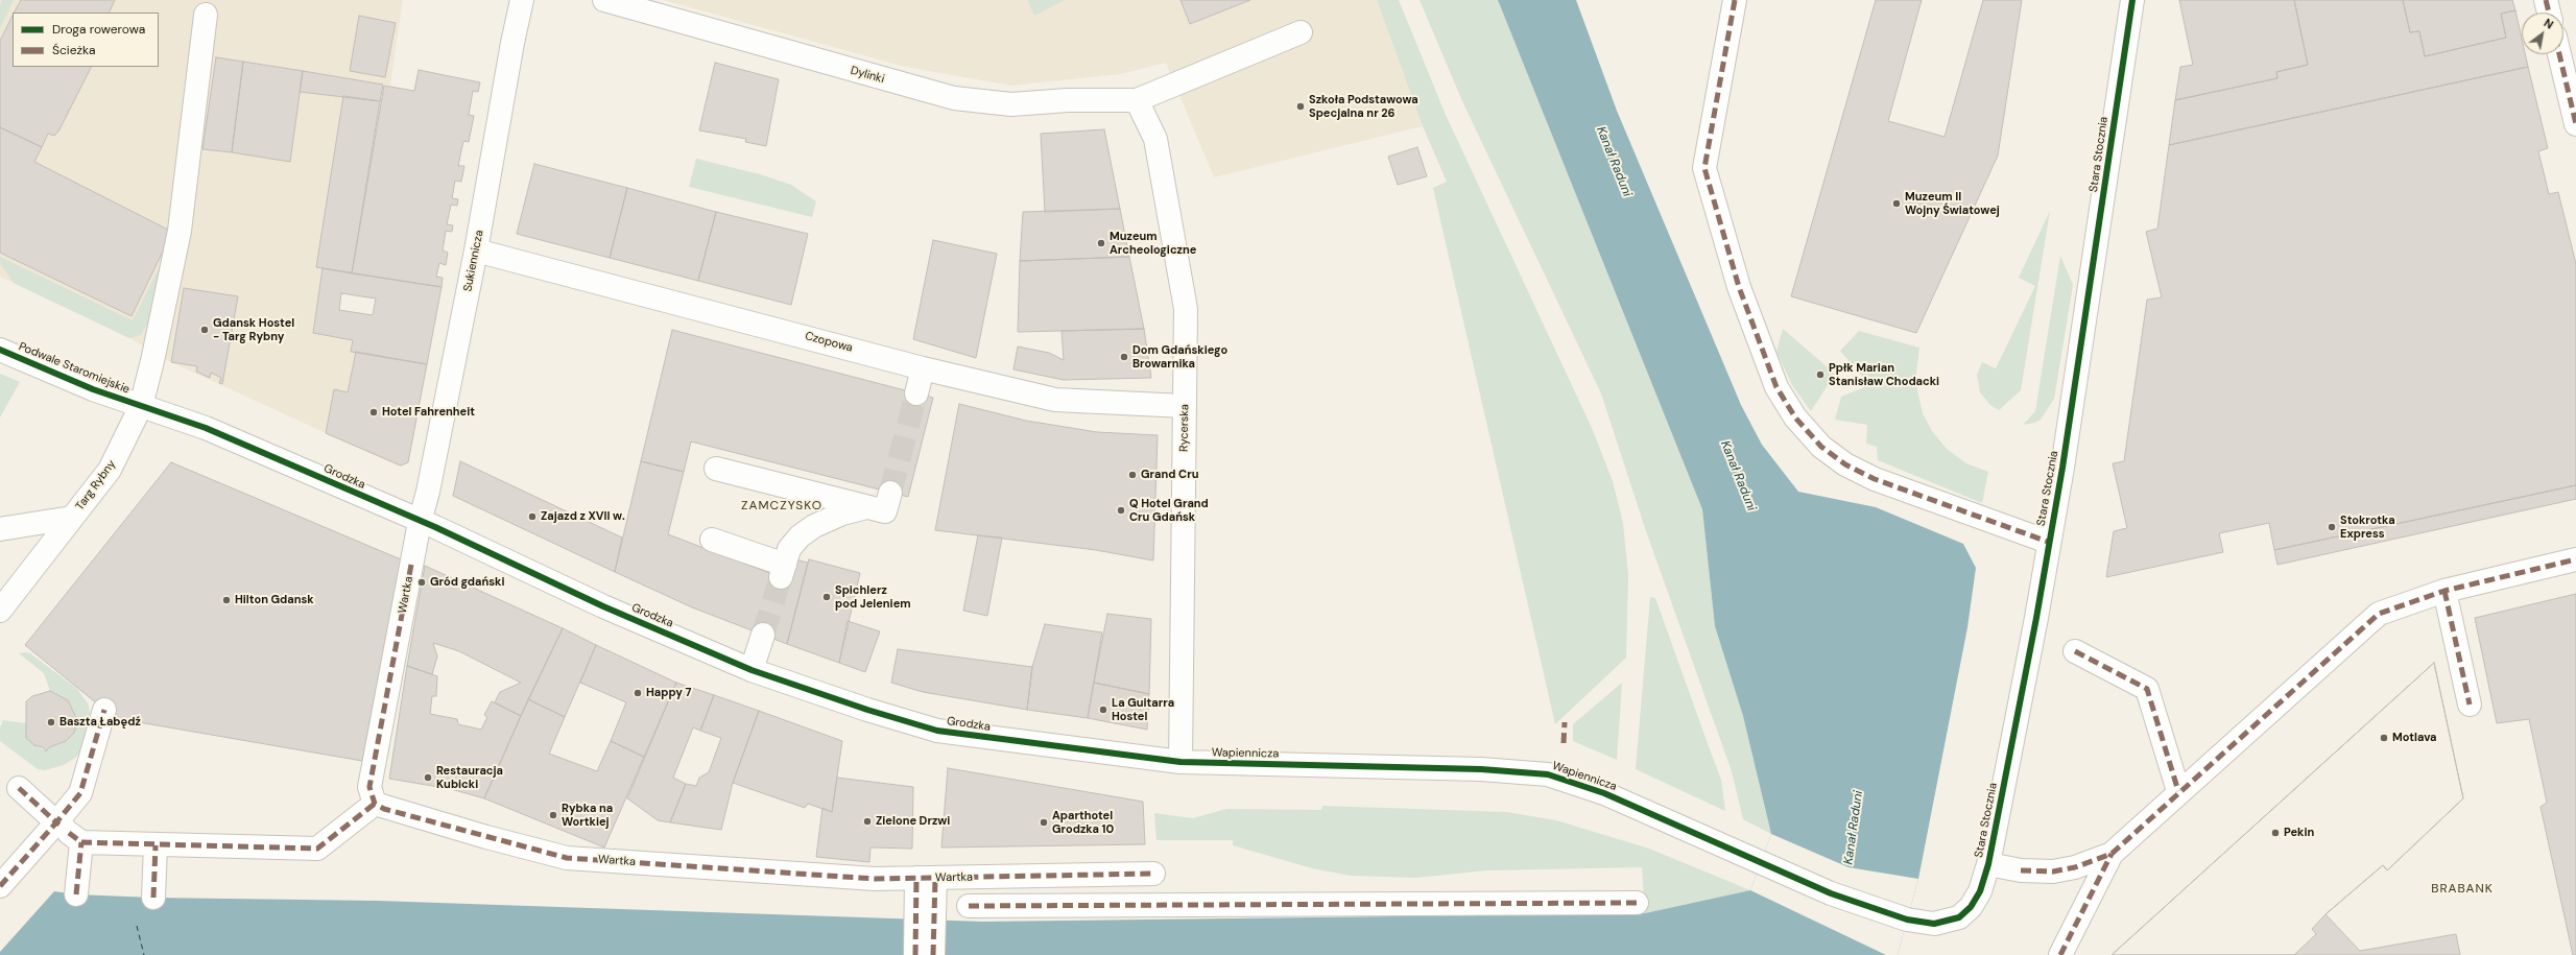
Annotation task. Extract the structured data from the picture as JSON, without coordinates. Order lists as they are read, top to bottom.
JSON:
{
  "streets": {
    "street": [
      "Dylinki",
      "Stara Stocznia",
      "Sukiennicza",
      "Czopowa",
      "Podwale Staromiejskie",
      "Rycerska",
      "Grodzka",
      "Targ Rybny",
      "Wartka",
      "Wapiennicza"
    ]
  },
  "crossings": [
    ["Dylinki", "Rycerska"],
    ["Stara Stocznia", "Wapiennicza"],
    ["Sukiennicza", "Czopowa"],
    ["Sukiennicza", "Grodzka"],
    ["Sukiennicza", "Wartka"],
    ["Czopowa", "Rycerska"],
    ["Podwale Staromiejskie", "Grodzka"],
    ["Podwale Staromiejskie", "Targ Rybny"],
    ["Rycerska", "Grodzka"],
    ["Rycerska", "Wapiennicza"],
    ["Grodzka", "Targ Rybny"],
    ["Grodzka", "Wartka"],
    ["Grodzka", "Wapiennicza"]
  ],
  "districts": ["ZAMCZYSKO", "BRABANK"],
  "water": ["Kanał Raduni"],
  "places": [
    "Szkoła Podstawowa Specjalna nr 26",
    "Muzeum II Wojny Światowej",
    "Muzeum Archeologiczne",
    "Gdansk Hostel - Targ Rybny",
    "Dom Gdańskiego Browarnika",
    "Ppłk Marian Stanisław Chodacki",
    "Hotel Fahrenheit",
    "Grand Cru",
    "Q Hotel Grand Cru Gdańsk",
    "Zajazd z XVII w.",
    "Stokrotka Express",
    "Gród gdański",
    "Spichlerz pod Jeleniem",
    "Hilton Gdansk",
    "Happy 7",
    "La Guitarra Hostel",
    "Baszta Łabędź",
    "Motlava",
    "Restauracja Kubicki",
    "Rybka na Wortkiej",
    "Zielone Drzwi",
    "Aparthotel Grodzka 10",
    "Pekin"
  ],
  "legend": ["Droga rowerowa", "Ścieżka"],
  "north": "top right"
}
